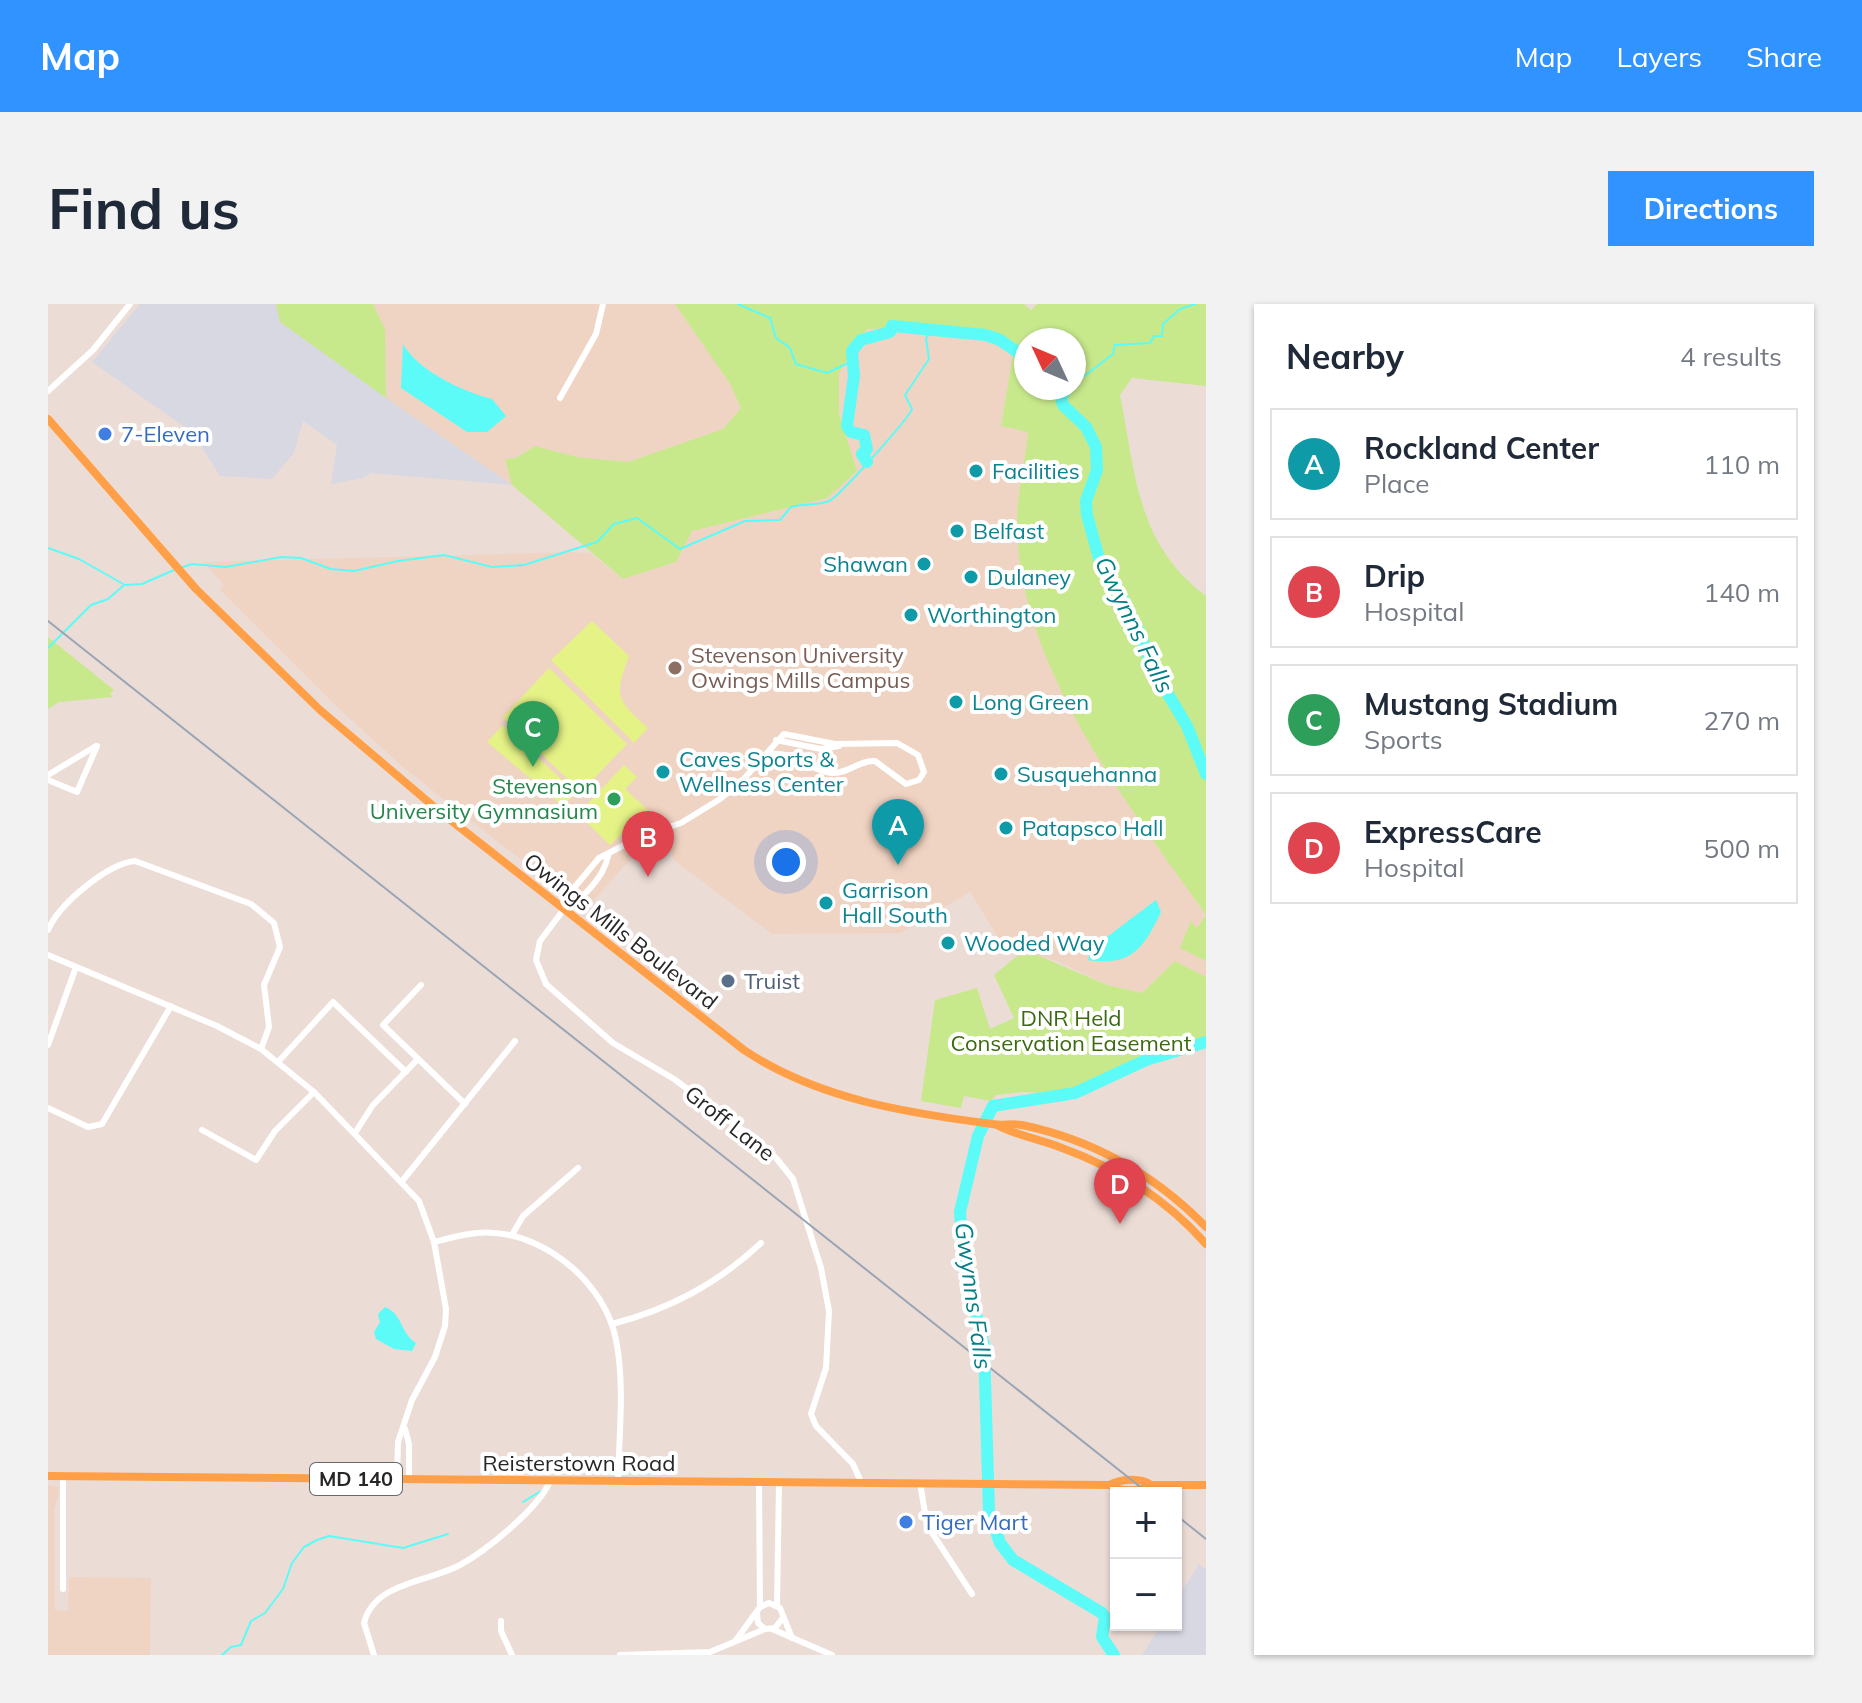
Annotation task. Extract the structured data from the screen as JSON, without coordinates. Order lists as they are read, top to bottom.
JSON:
{
  "streets": {
    "main road": ["Owings Mills Boulevard", "Reisterstown Road", "MD 140"],
    "street": ["Groff Lane"]
  },
  "crossings": [
    ["Owings Mills Boulevard", "Groff Lane"],
    ["Groff Lane", "Reisterstown Road"]
  ],
  "water": ["Gwynns Falls"],
  "parks": ["DNR Held Conservation Easement"],
  "places": [
    "7-Eleven",
    "Facilities",
    "Belfast",
    "Shawan",
    "Dulaney",
    "Worthington",
    "Stevenson University Owings Mills Campus",
    "Long Green",
    "Caves Sports & Wellness Center",
    "Susquehanna",
    "Stevenson University Gymnasium",
    "Patapsco Hall",
    "Garrison Hall South",
    "Wooded Way",
    "Truist",
    "Tiger Mart"
  ],
  "north": "top left",
  "page": {
    "header": "Map",
    "nav": ["Map", "Layers", "Share"],
    "buttons": "Directions",
    "title": "Find us",
    "heading": ["Nearby", "4 results"],
    "list": [
      {
        "mark": "A",
        "name": "Rockland Center",
        "note": "Place",
        "value": "110 m"
      },
      {
        "mark": "B",
        "name": "Drip",
        "note": "Hospital",
        "value": "140 m"
      },
      {
        "mark": "C",
        "name": "Mustang Stadium",
        "note": "Sports",
        "value": "270 m"
      },
      {
        "mark": "D",
        "name": "ExpressCare",
        "note": "Hospital",
        "value": "500 m"
      }
    ],
    "pins": [
      "C",
      "A",
      "B",
      "D"
    ],
    "map_buttons": ["+", "−"]
  }
}
